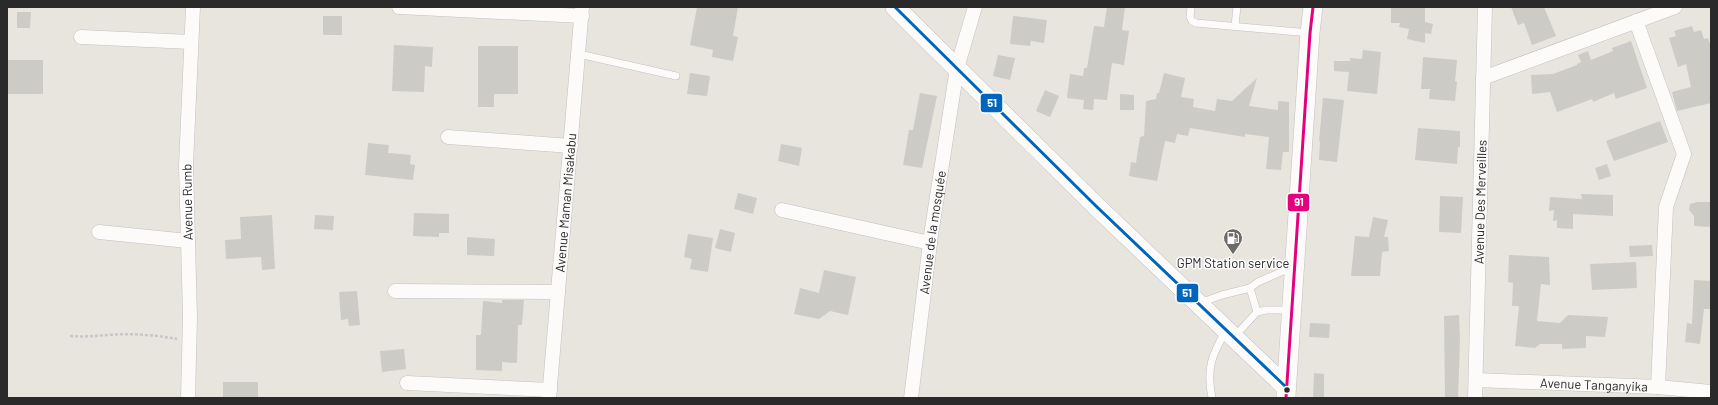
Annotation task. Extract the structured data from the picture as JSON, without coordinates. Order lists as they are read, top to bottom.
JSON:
{
  "streets": {
    "street": [
      "Avenue Rumb",
      "Avenue Des Merveilles",
      "Avenue Maman Misakabu",
      "Avenue de la mosquée",
      "Avenue Tanganyika"
    ]
  },
  "crossings": [
    ["Avenue Des Merveilles", "Avenue Tanganyika"]
  ],
  "places": {
    "fuel station": ["GPM Station service"]
  },
  "lines": ["transit line 51", "transit line 91"]
}
